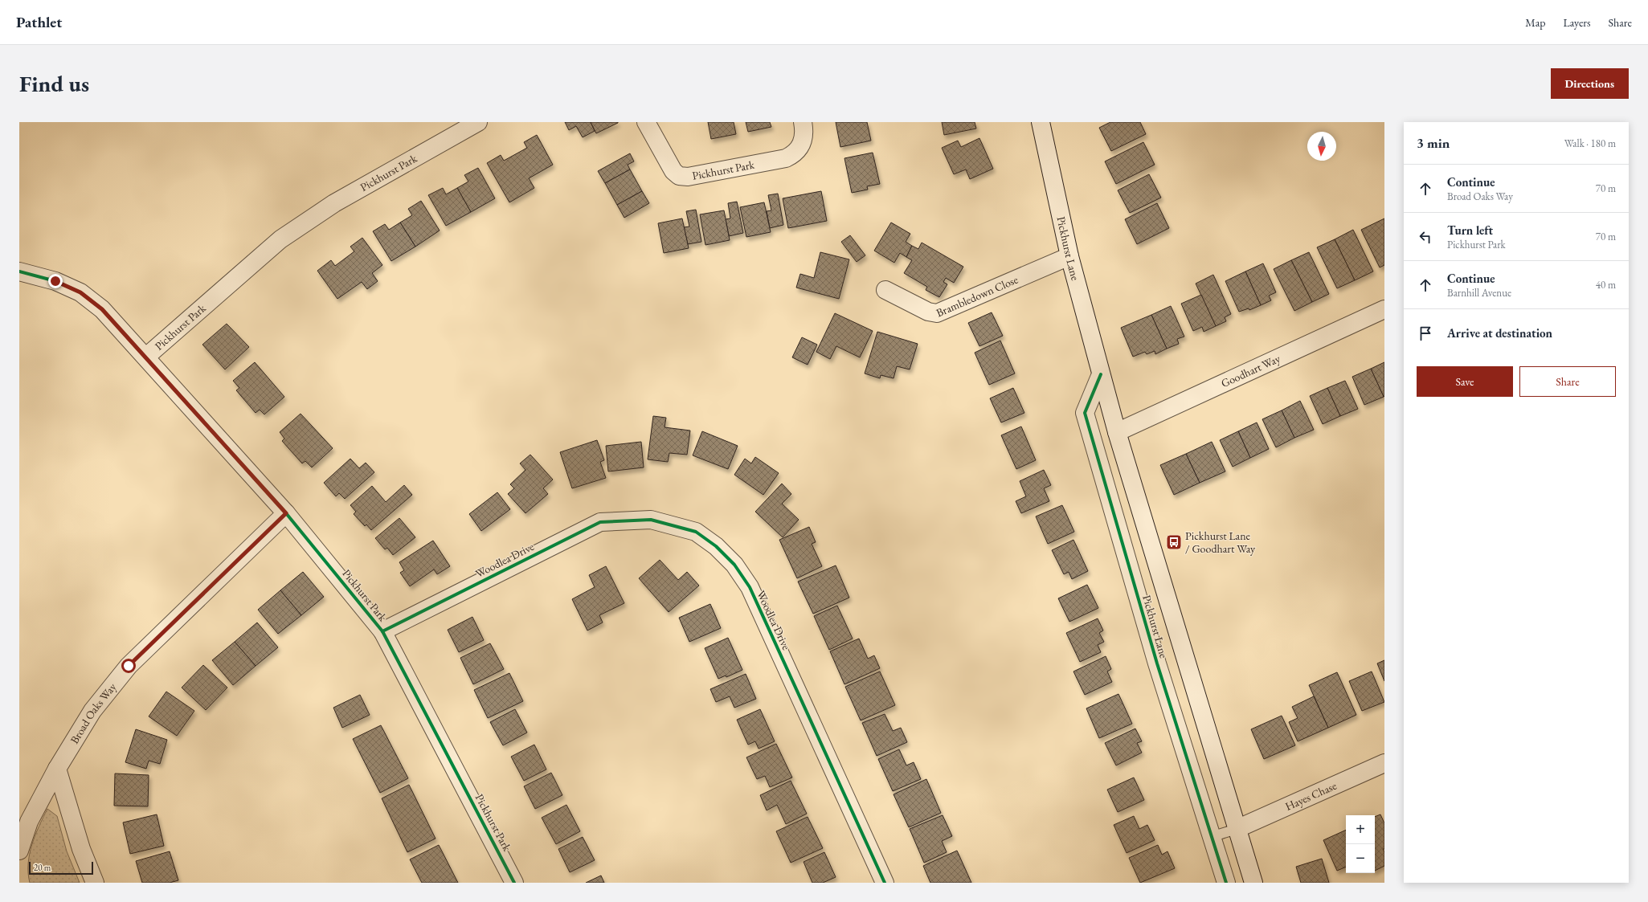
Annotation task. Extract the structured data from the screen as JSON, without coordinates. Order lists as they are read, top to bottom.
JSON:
{
  "streets": {
    "street": [
      "Pickhurst Park",
      "Pickhurst Lane",
      "Brambledown Close",
      "Goodhart Way",
      "Woodlea Drive",
      "Broad Oaks Way",
      "Hayes Chase"
    ]
  },
  "crossings": [
    ["Pickhurst Park", "Woodlea Drive"],
    ["Pickhurst Park", "Broad Oaks Way"],
    ["Pickhurst Lane", "Brambledown Close"],
    ["Pickhurst Lane", "Goodhart Way"],
    ["Pickhurst Lane", "Hayes Chase"]
  ],
  "places": {
    "bus stop": ["Pickhurst Lane / Goodhart Way"]
  },
  "scale_bar": "20 m",
  "north": "bottom",
  "page": {
    "header": "Pathlet",
    "nav": ["Map", "Layers", "Share"],
    "buttons": [
      "Directions",
      ["Save", "Share"]
    ],
    "title": "Find us",
    "heading": ["3 min", "Walk · 180 m"],
    "list": [
      ["Continue", "Broad Oaks Way", "70 m"],
      ["Turn left", "Pickhurst Park", "70 m"],
      ["Continue", "Barnhill Avenue", "40 m"],
      "Arrive at destination"
    ],
    "map_buttons": ["+", "−"],
    "scale": "20 m"
  }
}
